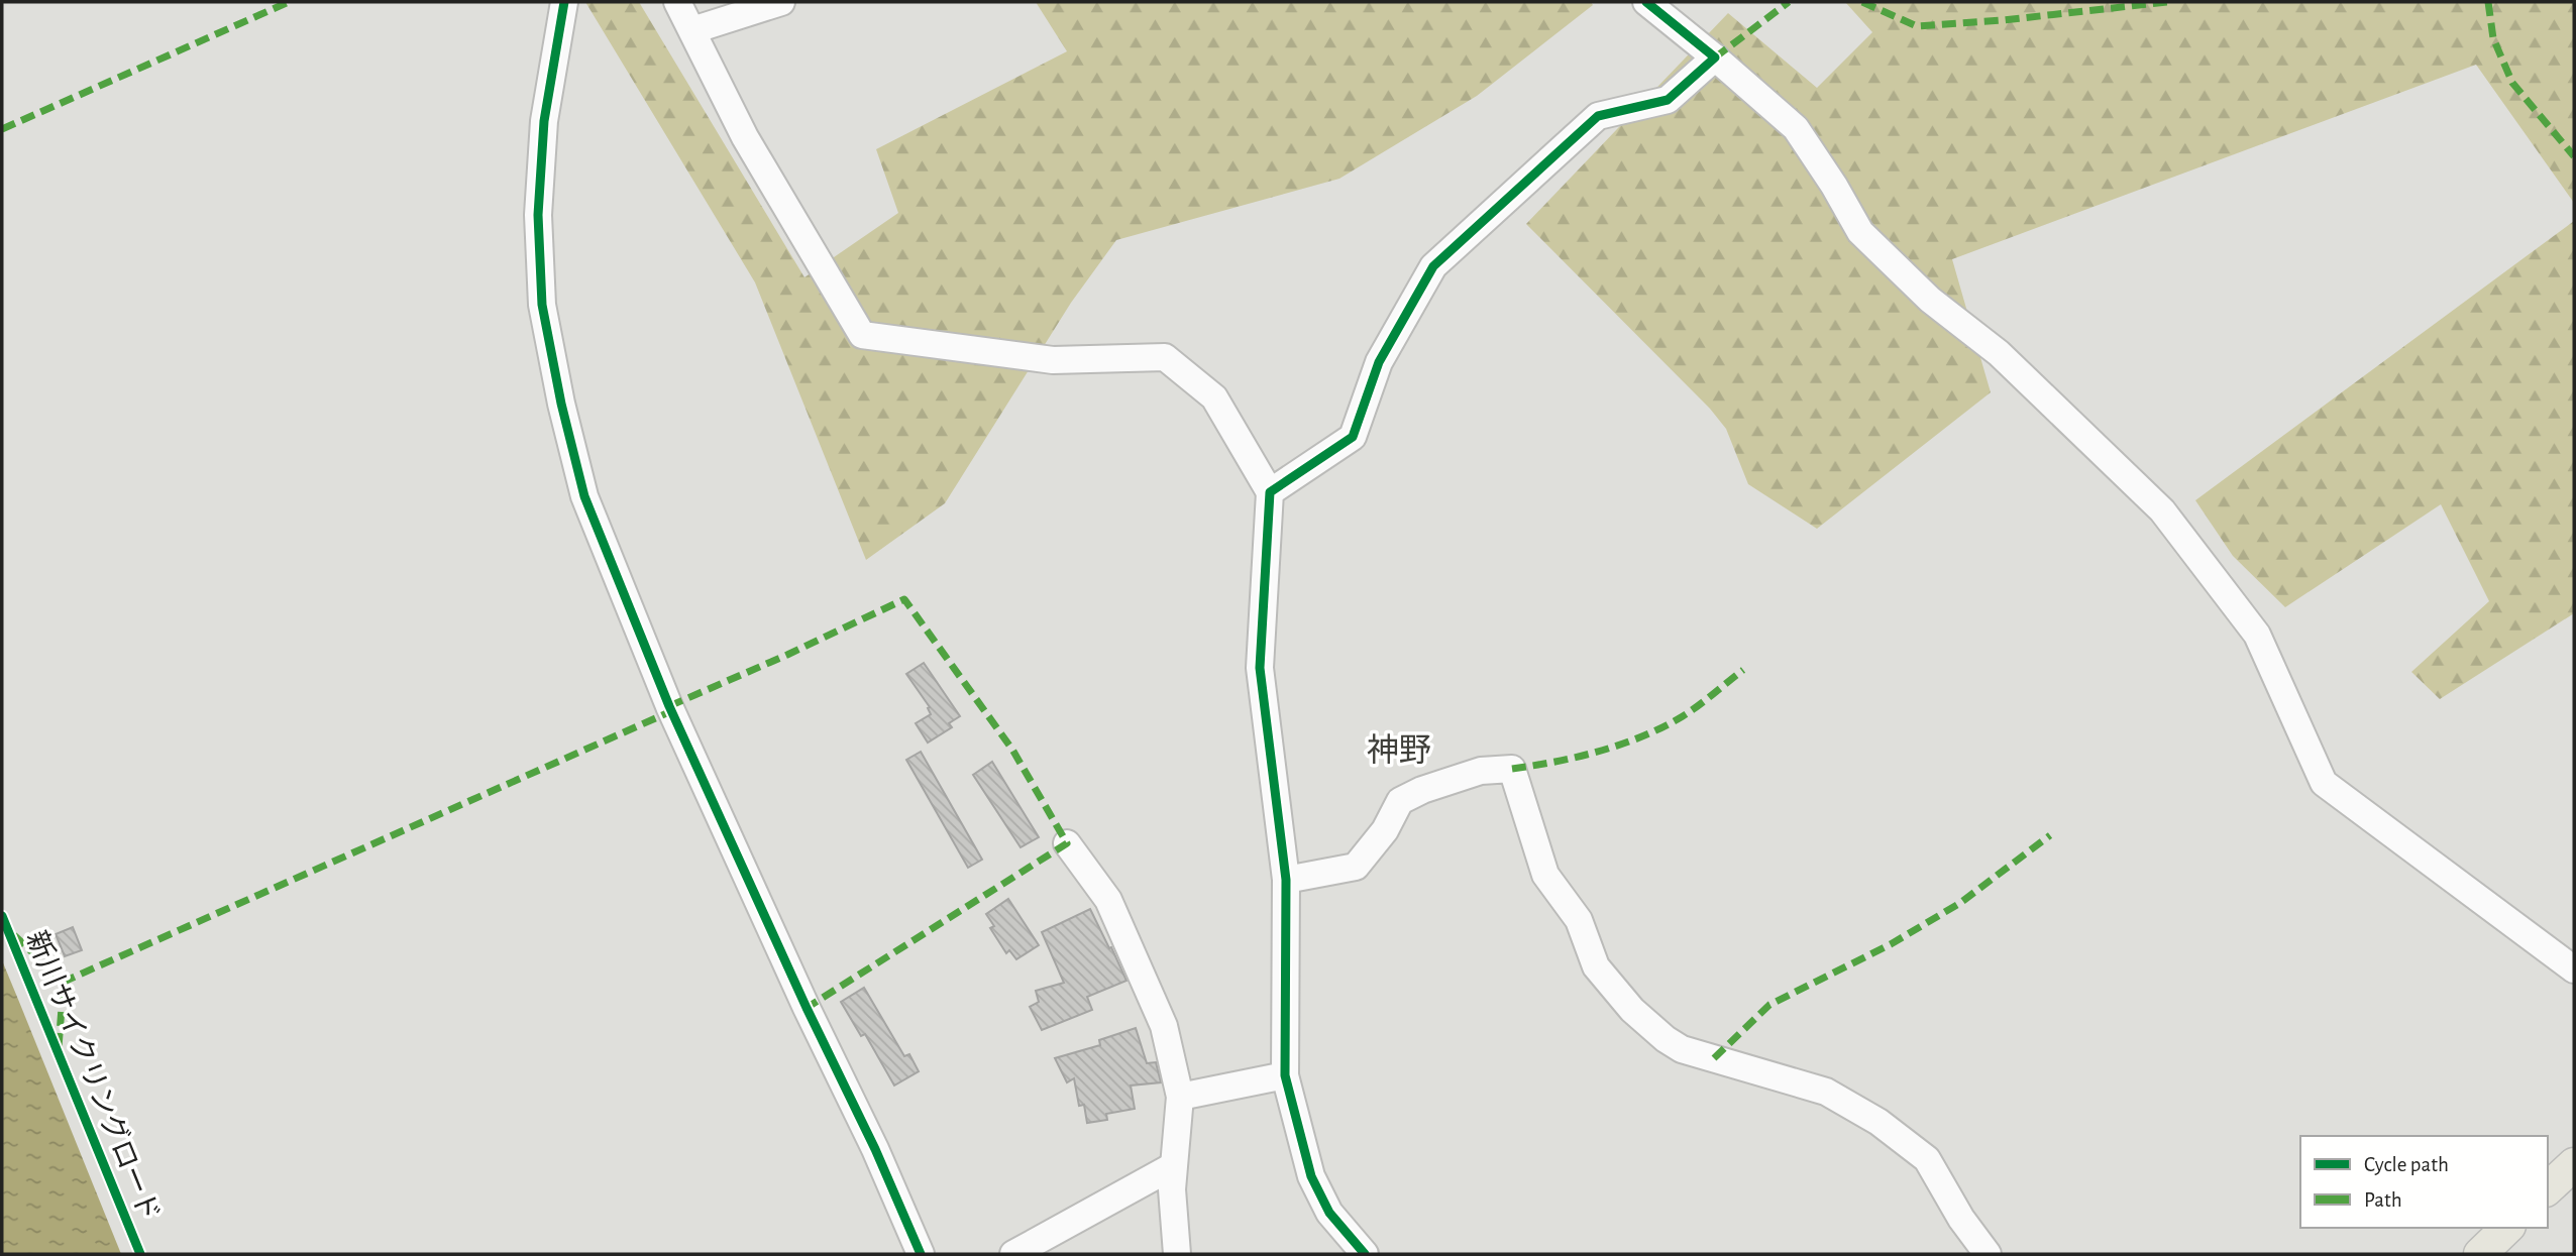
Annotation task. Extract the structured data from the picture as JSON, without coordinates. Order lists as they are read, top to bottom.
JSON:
{
  "streets": {
    "cycle path": ["新川サイクリングロード"]
  },
  "districts": ["神野"],
  "legend": ["Cycle path", "Path"]
}
